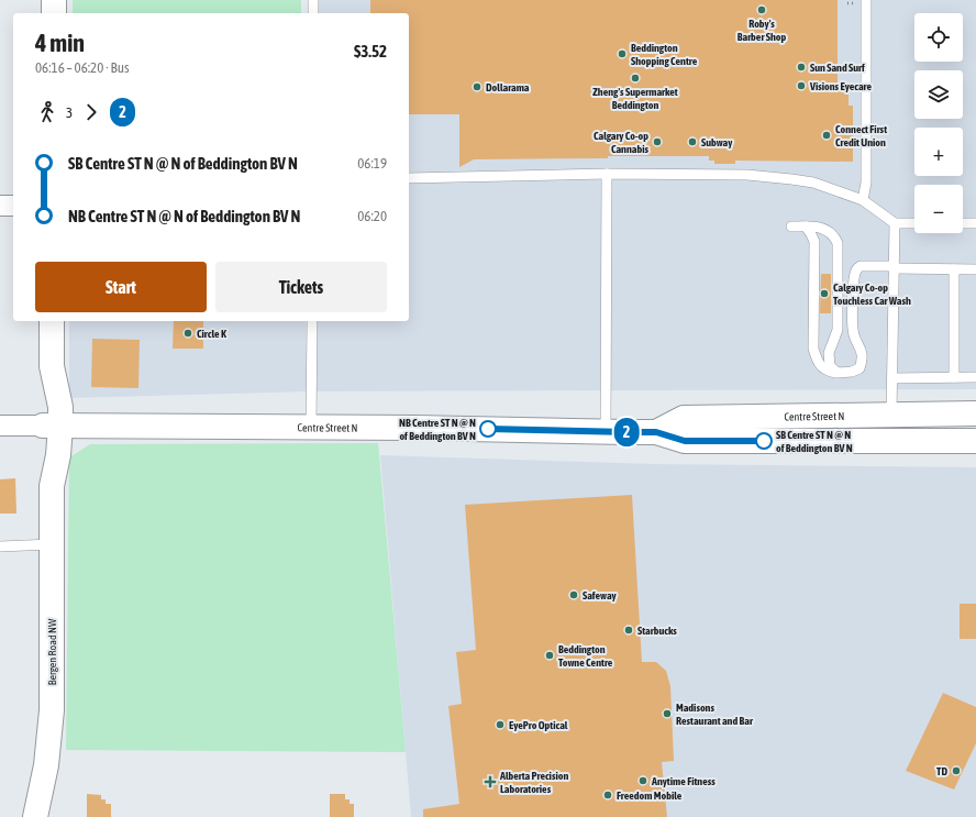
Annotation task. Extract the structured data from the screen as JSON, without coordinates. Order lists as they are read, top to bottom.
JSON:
{
  "streets": {
    "street": ["Centre Street N", "Bergen Road NW"]
  },
  "crossings": [
    ["Centre Street N", "Bergen Road NW"]
  ],
  "places": {
    "other": [
      "Roby's Barber Shop",
      "Beddington Shopping Centre",
      "Sun Sand Surf",
      "Zheng's Supermarket Beddington",
      "Visions Eyecare",
      "Dollarama",
      "Connect First Credit Union",
      "Calgary Co-op Cannabis",
      "Subway",
      "Calgary Co-op Touchless Car Wash",
      "Circle K",
      "NB Centre ST N @ N of Beddington BV N",
      "SB Centre ST N @ N of Beddington BV N",
      "Safeway",
      "Starbucks",
      "Beddington Towne Centre",
      "Madisons Restaurant and Bar",
      "EyePro Optical",
      "TD",
      "Anytime Fitness",
      "Freedom Mobile"
    ],
    "health": ["Alberta Precision Laboratories"]
  },
  "lines": ["bus line 2"],
  "page": {
    "on_map": "2",
    "map_buttons": ["+", "−"],
    "heading": ["4 min", "06:16 – 06:20 · Bus", "$3.52"],
    "legs": ["3", "2"],
    "list": [
      {
        "name": "SB Centre ST N @ N of Beddington BV N",
        "value": "06:19"
      },
      {
        "name": "NB Centre ST N @ N of Beddington BV N",
        "value": "06:20"
      }
    ],
    "buttons": ["Start", "Tickets"]
  }
}
